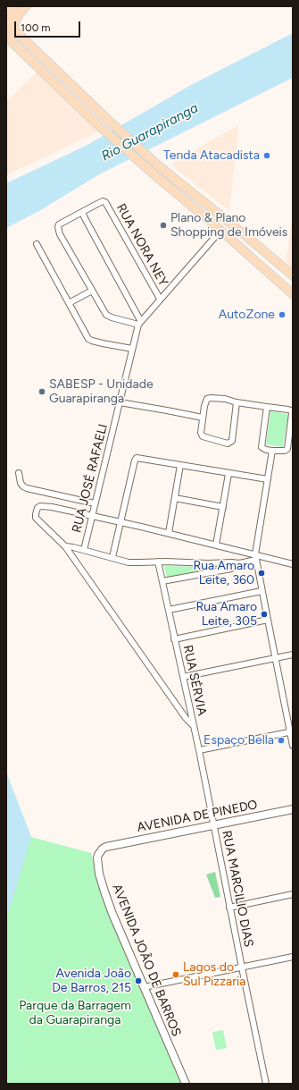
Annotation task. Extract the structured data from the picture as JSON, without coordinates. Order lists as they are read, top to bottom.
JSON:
{
  "streets": {
    "street": [
      "RUA NORA NEY",
      "RUA JOSÉ RAFAELI",
      "RUA SÉRVIA",
      "AVENIDA DE PINEDO",
      "RUA MARCILIO DIAS",
      "AVENIDA JOÃO DE BARROS"
    ]
  },
  "crossings": [
    ["RUA NORA NEY", "RUA JOSÉ RAFAELI"],
    ["RUA SÉRVIA", "AVENIDA DE PINEDO"],
    ["RUA SÉRVIA", "RUA MARCILIO DIAS"],
    ["AVENIDA DE PINEDO", "RUA MARCILIO DIAS"],
    ["AVENIDA DE PINEDO", "AVENIDA JOÃO DE BARROS"]
  ],
  "water": ["Rio Guarapiranga"],
  "parks": ["Parque da Barragem da Guarapiranga"],
  "places": [
    "Tenda Atacadista",
    "Plano & Plano Shopping de Imóveis",
    "AutoZone",
    "SABESP - Unidade Guarapiranga",
    "Rua Amaro Leite, 360",
    "Rua Amaro Leite, 305",
    "Espaço Bella",
    "Lagos do Sul Pizzaria",
    "Avenida João De Barros, 215"
  ],
  "scale_bar": "100 m"
}
